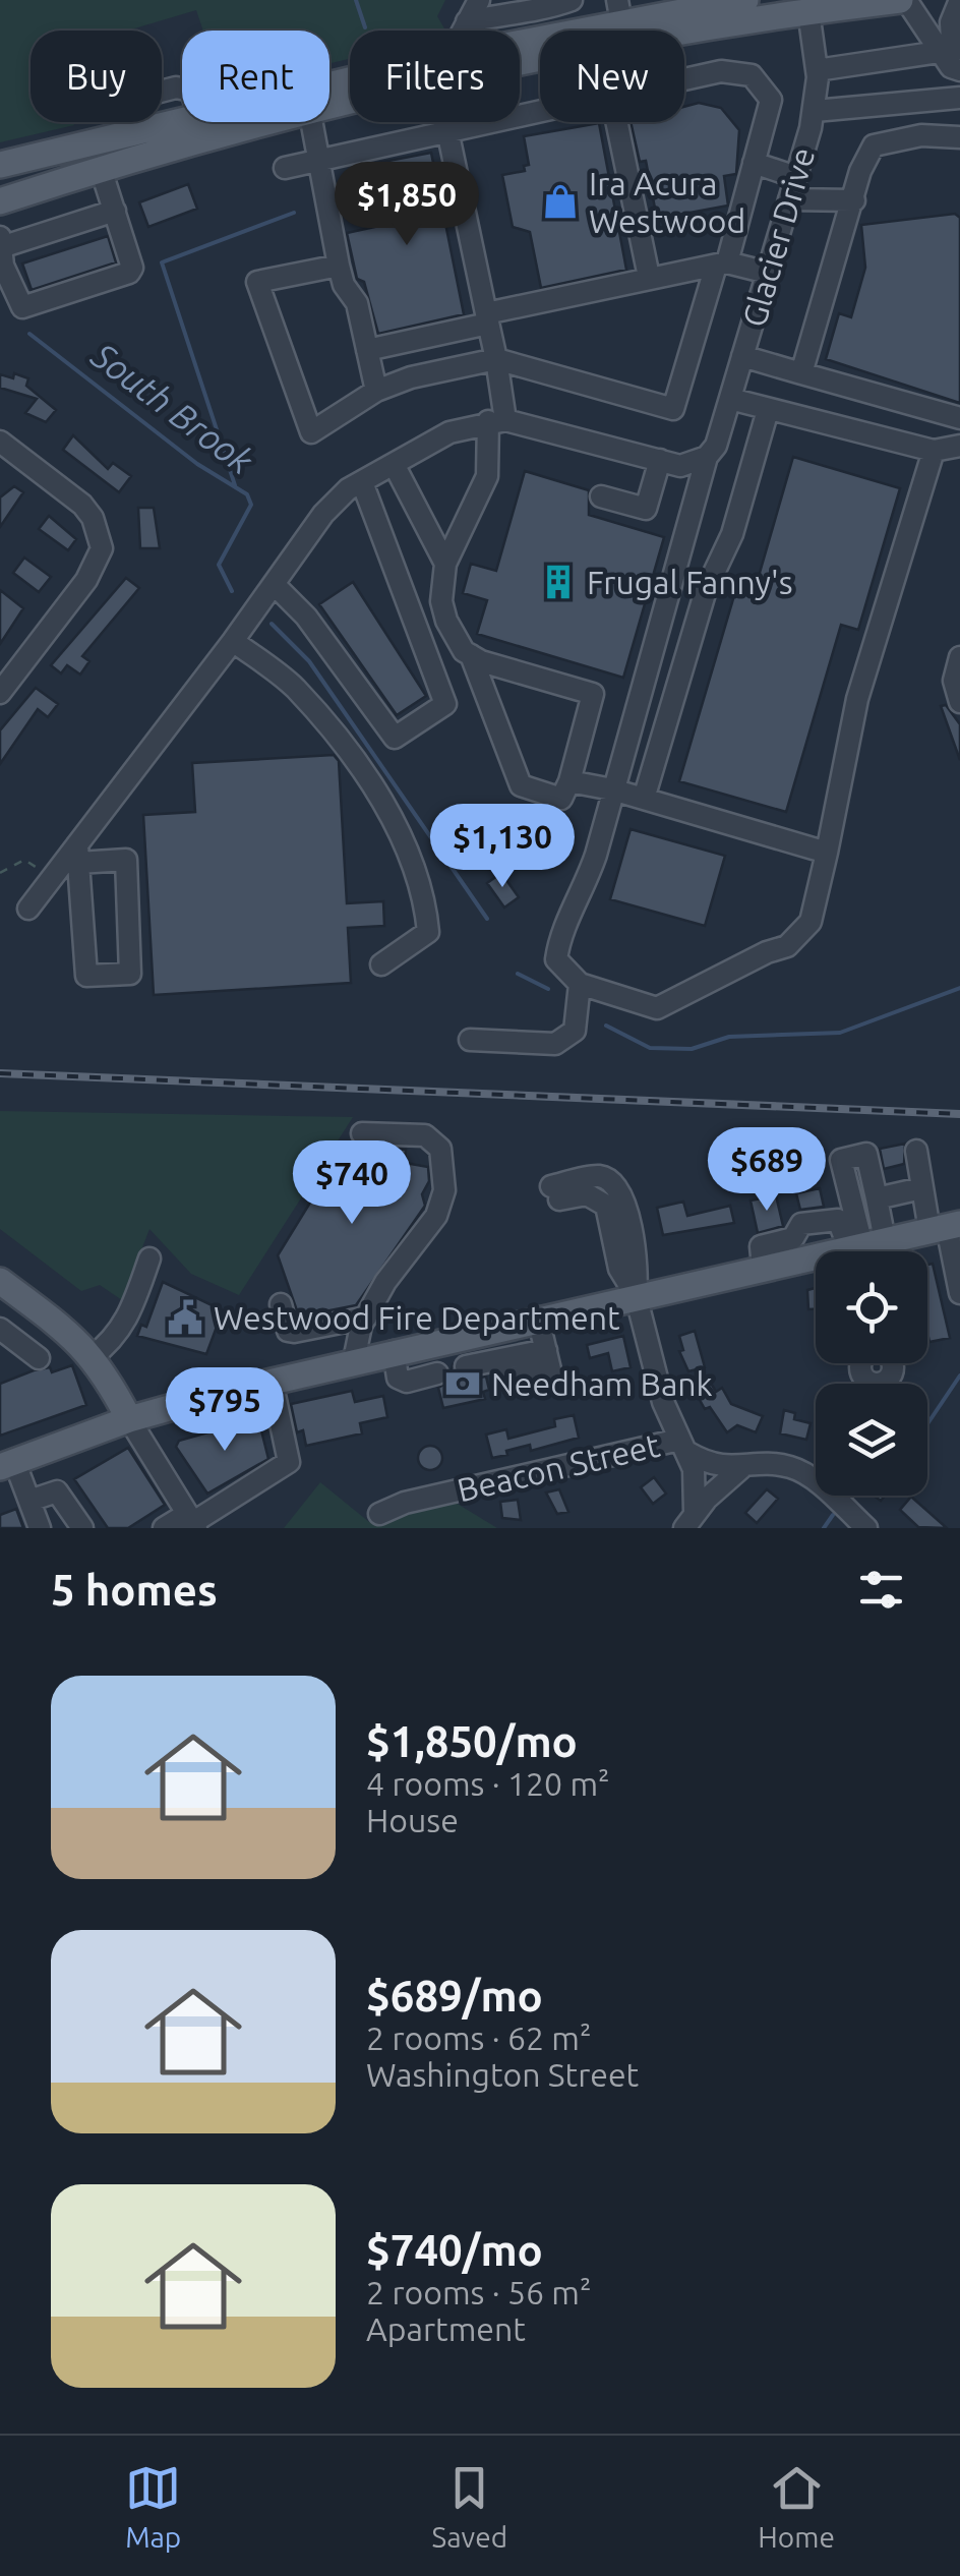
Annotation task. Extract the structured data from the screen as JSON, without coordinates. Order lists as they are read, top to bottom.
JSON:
{
  "streets": {
    "street": ["Glacier Drive", "Beacon Street"]
  },
  "water": ["South Brook"],
  "places": {
    "shop": ["Ira Acura Westwood"],
    "building": ["Frugal Fanny's"],
    "public building": ["Westwood Fire Department"],
    "bank": ["Needham Bank"]
  },
  "page": {
    "chip": [
      "Buy",
      "Rent",
      "Filters",
      "New"
    ],
    "price": [
      "$1,850",
      "$1,130",
      "$689",
      "$740",
      "$795"
    ],
    "heading": "5 homes",
    "list": [
      {
        "name": "$1,850/mo",
        "note": "4 rooms · 120 m² · House"
      },
      {
        "name": "$689/mo",
        "note": "2 rooms · 62 m² · Washington Street"
      },
      {
        "name": "$740/mo",
        "note": "2 rooms · 56 m² · Apartment"
      }
    ],
    "tabs": ["Map", "Saved", "Home"]
  }
}
